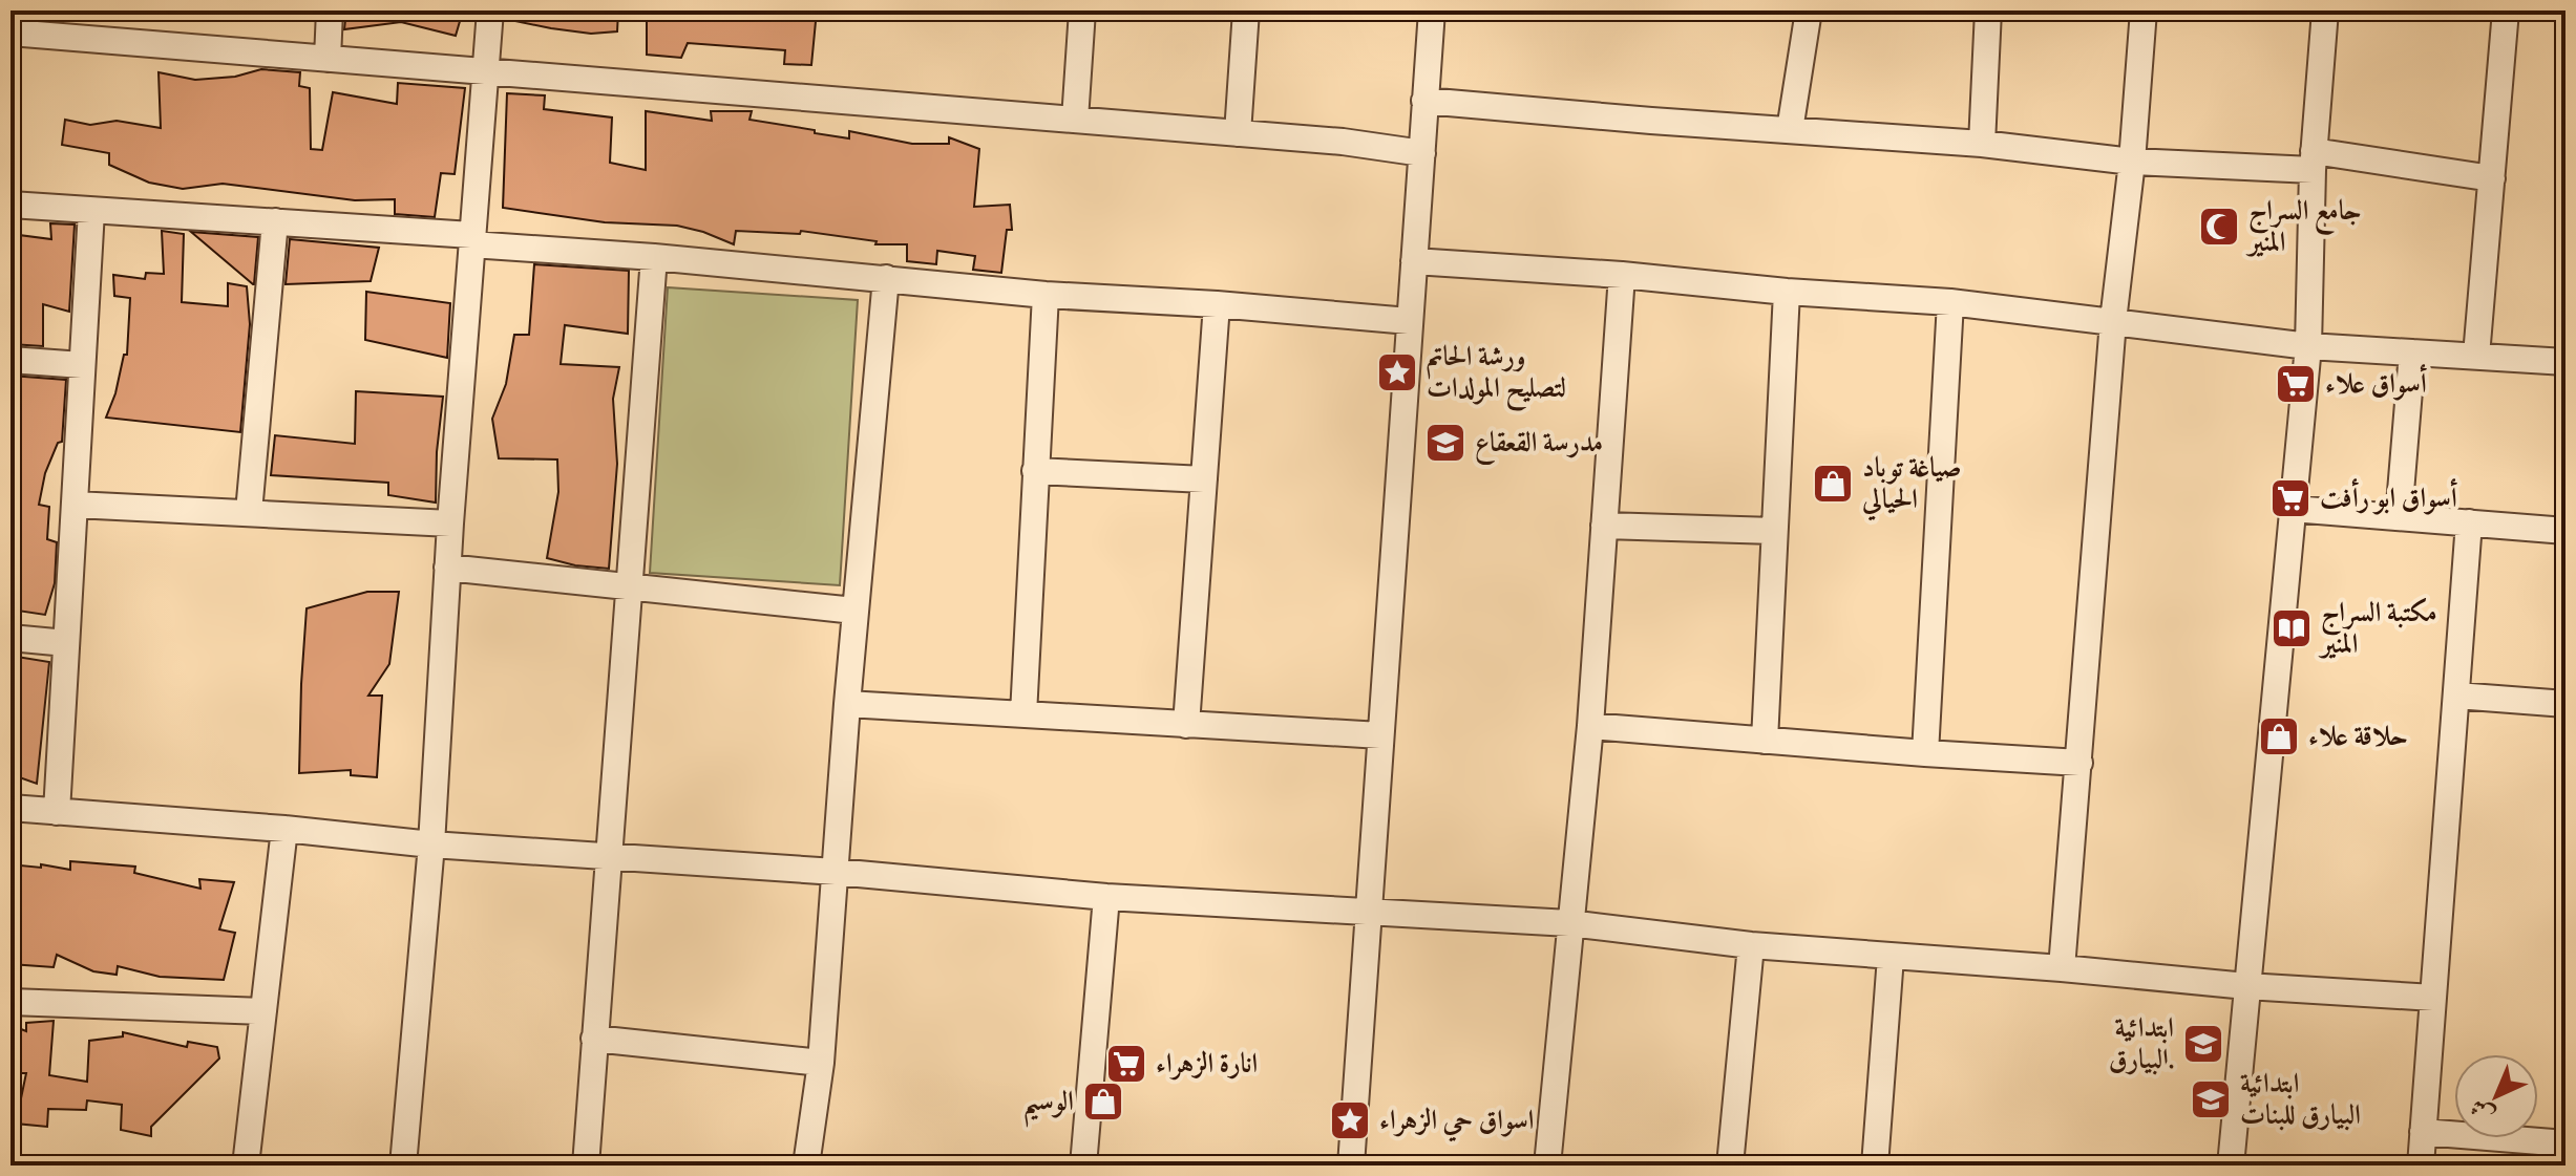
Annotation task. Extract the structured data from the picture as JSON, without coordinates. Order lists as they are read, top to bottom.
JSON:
{
  "places": {
    "mosque": ["جامع السراج المنير"],
    "place": ["ورشة الحاتم لتصليح المولدات", "اسواق حي الزهراء"],
    "supermarket": ["أسواق علاء", "أسواق ابو رأفت", "انارة الزهراء"],
    "school or university": ["مدرسة القعقاع", "ابتدائية البيارق.", "ابتدائية البيارق للبنات"],
    "shop": ["صياغة توباد الحيالي", "حلاقة علاء", "الوسيم"],
    "library": ["مكتبة السراج المنير"]
  },
  "north": "bottom left"
}
